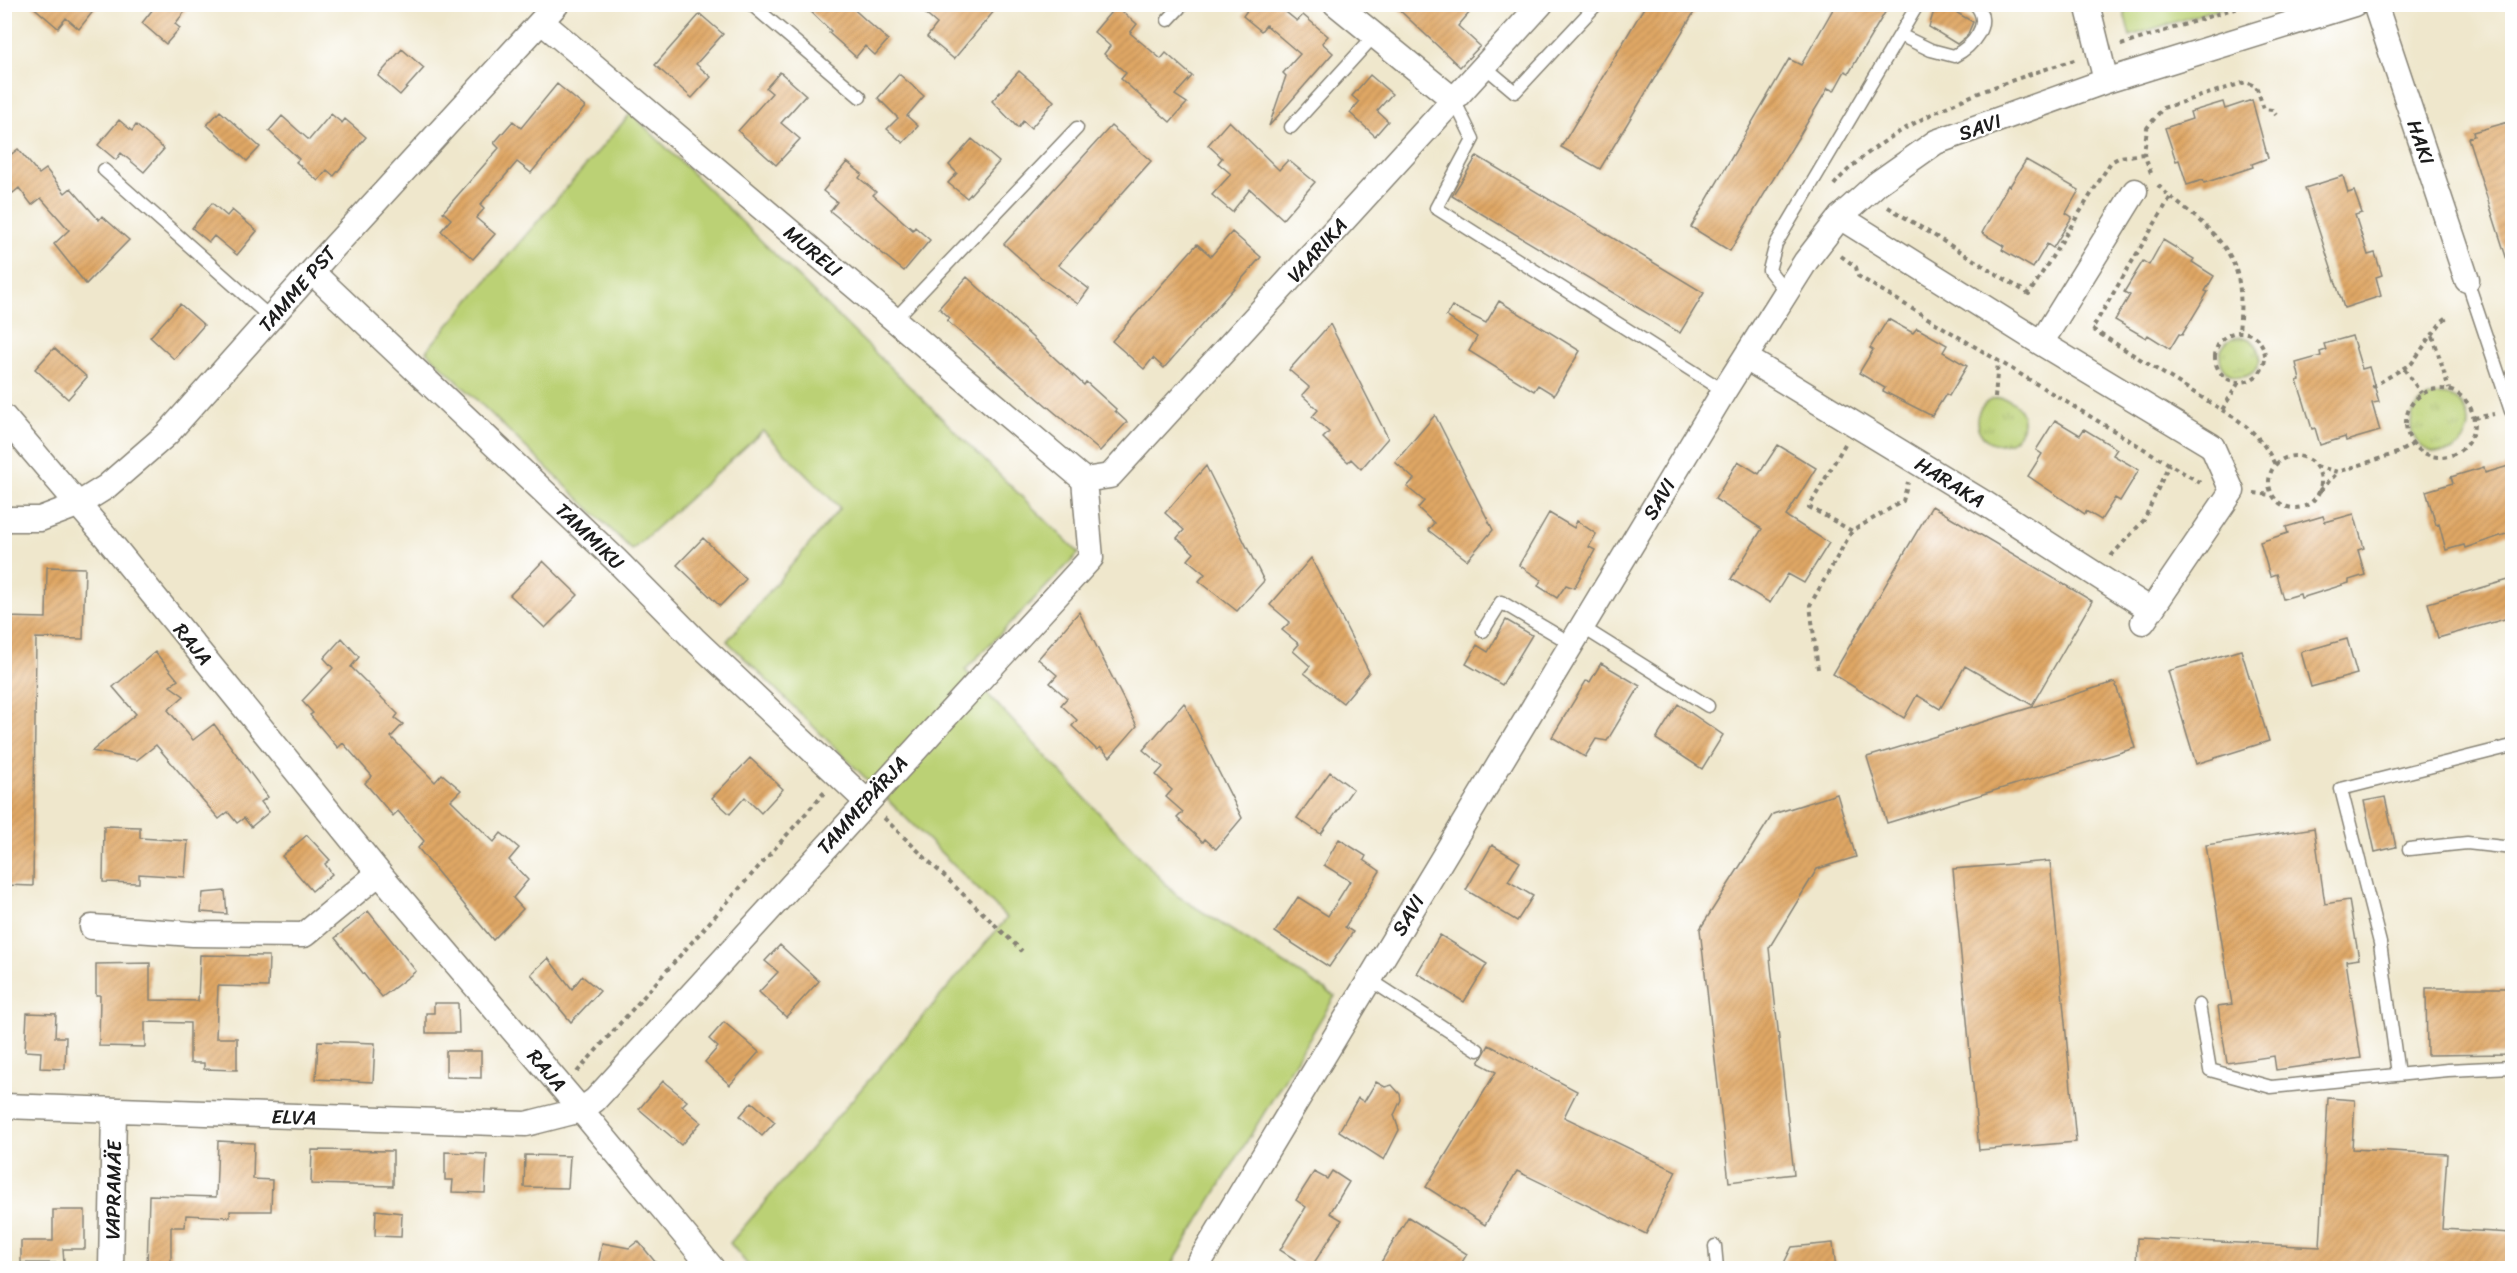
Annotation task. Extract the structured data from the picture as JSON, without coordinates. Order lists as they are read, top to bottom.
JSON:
{
  "streets": {
    "street": [
      "SAVI",
      "HAKI",
      "VAARIKA",
      "MURELI",
      "TAMME PST",
      "HARAKA",
      "TAMMIKU",
      "RAJA",
      "TAMMEPÄRJA",
      "ELVA",
      "VAPRAMÄE"
    ]
  },
  "crossings": [
    ["SAVI", "HARAKA"],
    ["VAARIKA", "MURELI"],
    ["VAARIKA", "TAMMEPÄRJA"],
    ["MURELI", "TAMME PST"],
    ["MURELI", "TAMMEPÄRJA"],
    ["TAMME PST", "TAMMIKU"],
    ["TAMME PST", "RAJA"],
    ["TAMMIKU", "TAMMEPÄRJA"],
    ["RAJA", "TAMMEPÄRJA"],
    ["RAJA", "ELVA"],
    ["TAMMEPÄRJA", "ELVA"],
    ["ELVA", "VAPRAMÄE"]
  ]
}
